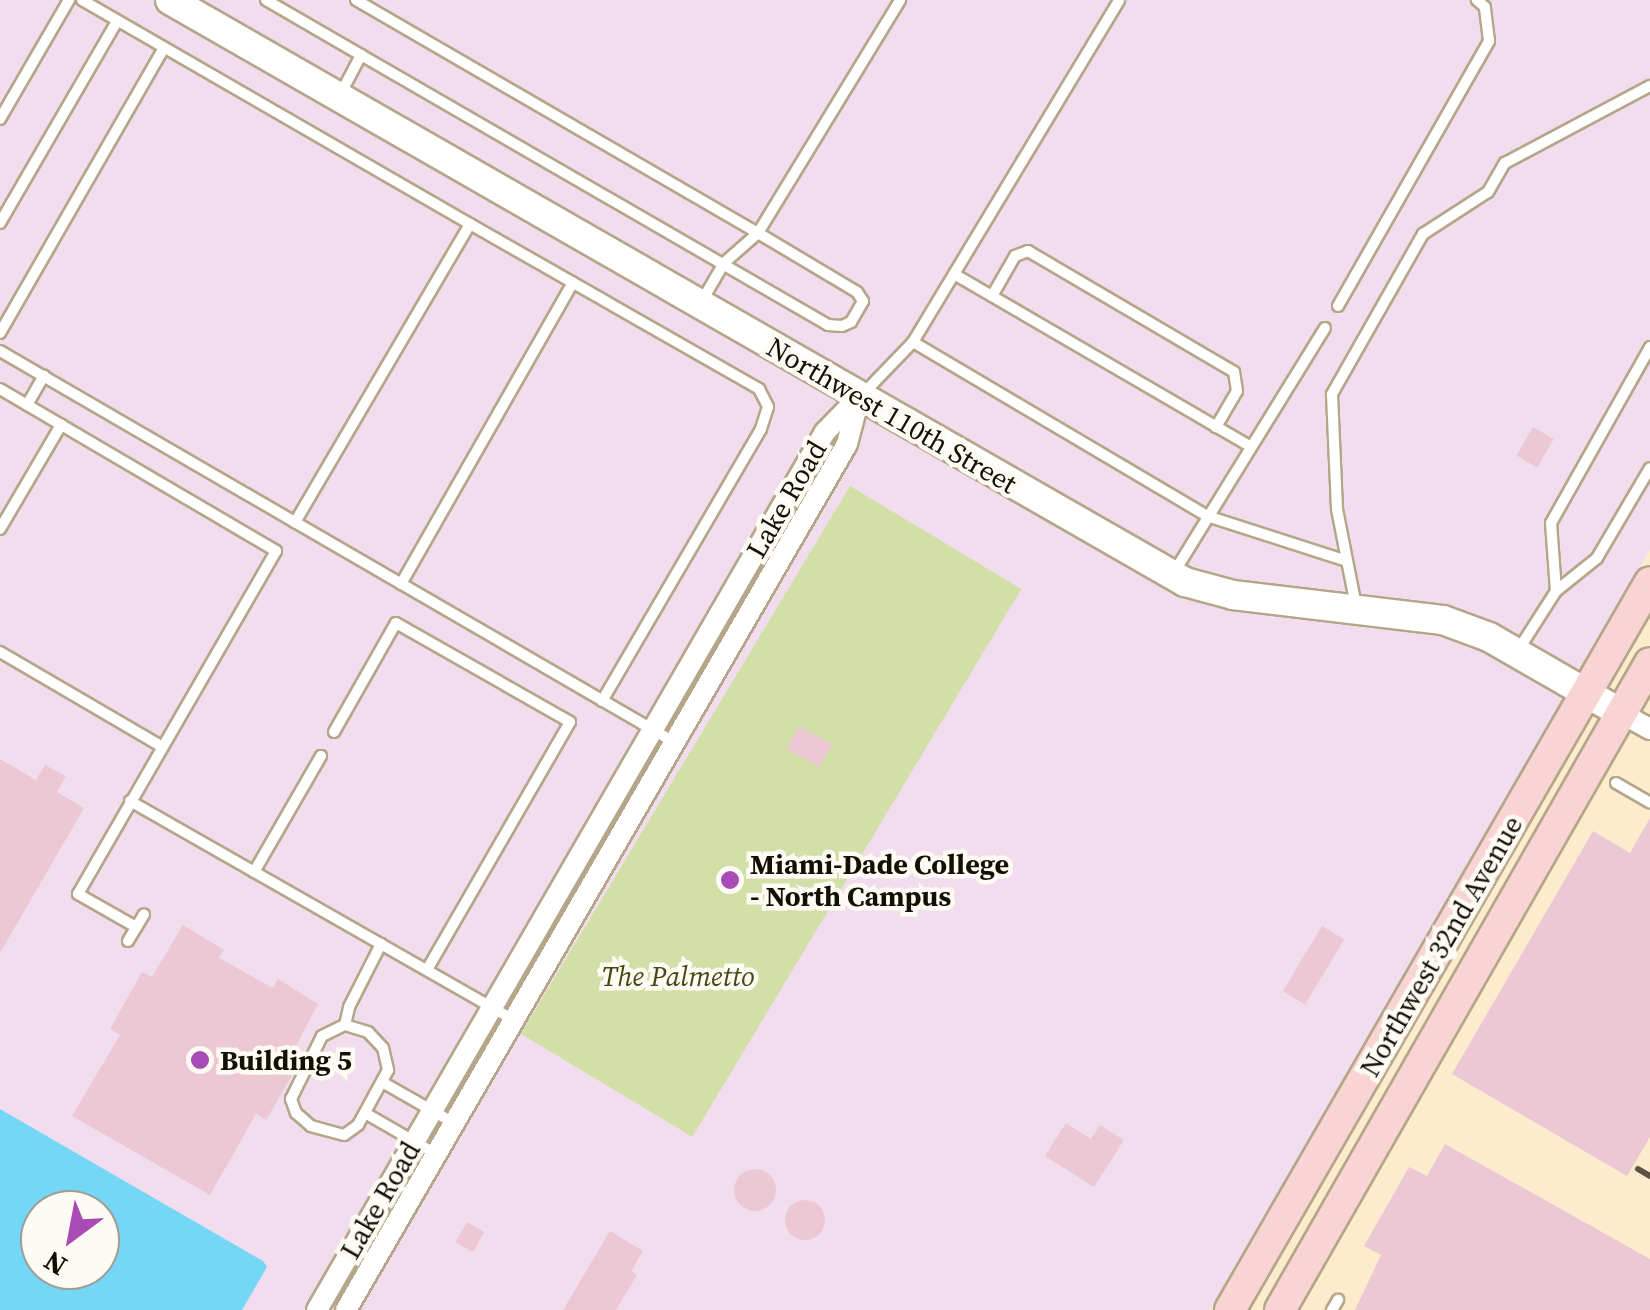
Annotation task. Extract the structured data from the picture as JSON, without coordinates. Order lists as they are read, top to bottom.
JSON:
{
  "streets": {
    "main road": ["Northwest 32nd Avenue"],
    "street": ["Northwest 110th Street", "Lake Road"]
  },
  "crossings": [
    ["Northwest 110th Street", "Lake Road"],
    ["Northwest 110th Street", "Northwest 32nd Avenue"]
  ],
  "parks": ["The Palmetto"],
  "places": ["Miami-Dade College - North Campus", "Building 5"],
  "north": "bottom left"
}
